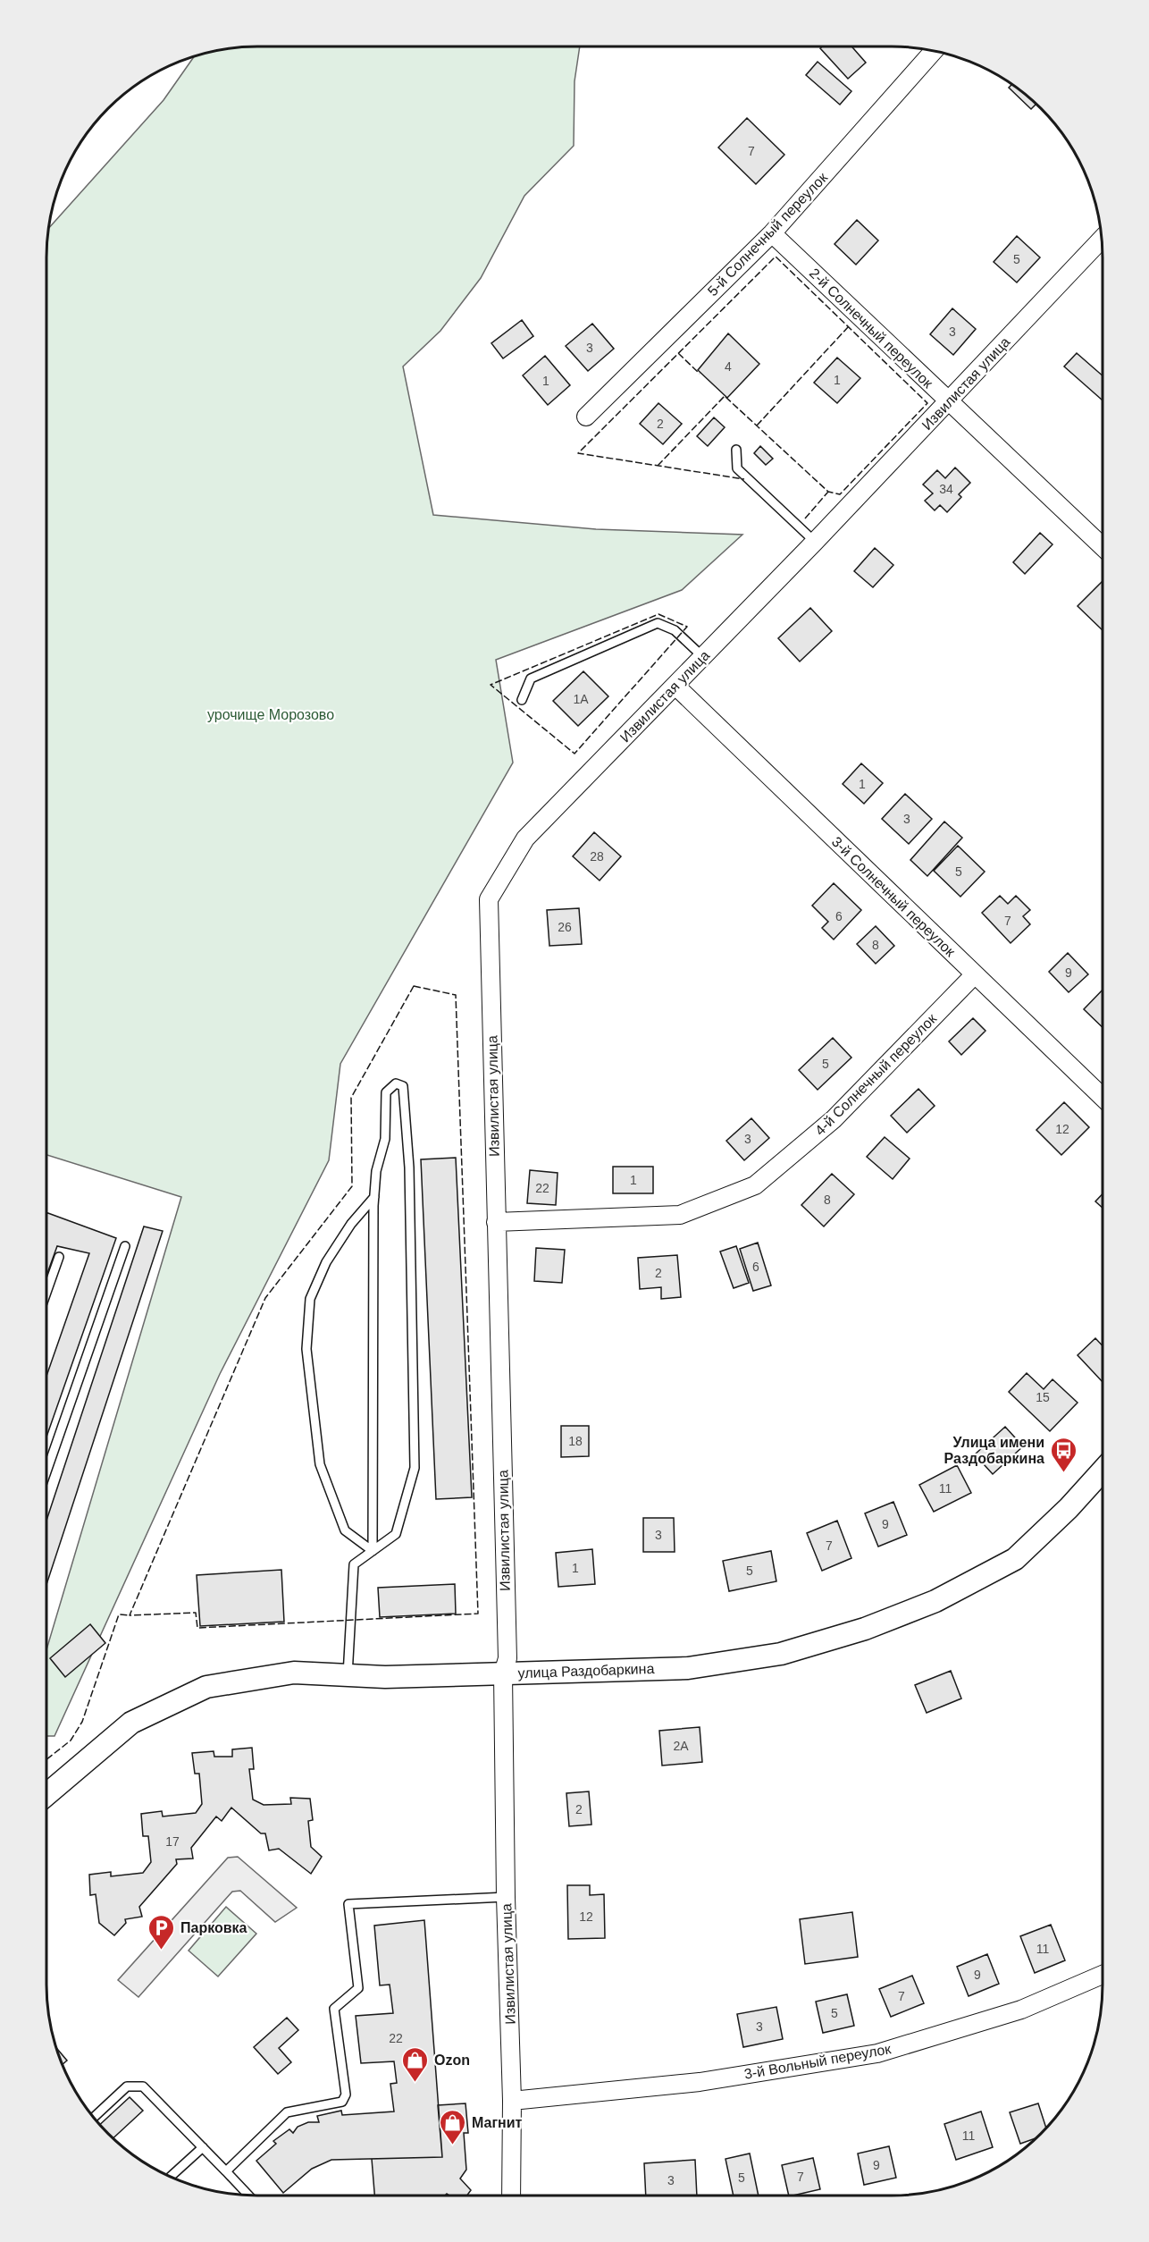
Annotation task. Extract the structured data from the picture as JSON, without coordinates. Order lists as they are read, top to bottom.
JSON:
{
  "streets": {
    "street": [
      "5-й Солнечный переулок",
      "2-й Солнечный переулок",
      "Извилистая улица",
      "3-й Солнечный переулок",
      "4-й Солнечный переулок",
      "улица Раздобаркина",
      "3-й Вольный переулок"
    ]
  },
  "crossings": [
    ["5-й Солнечный переулок", "2-й Солнечный переулок"],
    ["2-й Солнечный переулок", "Извилистая улица"],
    ["Извилистая улица", "3-й Солнечный переулок"],
    ["Извилистая улица", "4-й Солнечный переулок"],
    ["Извилистая улица", "улица Раздобаркина"],
    ["Извилистая улица", "3-й Вольный переулок"],
    ["3-й Солнечный переулок", "4-й Солнечный переулок"]
  ],
  "parks": ["урочище Морозово"],
  "places": {
    "bus stop": ["Улица имени Раздобаркина"],
    "parking": ["Парковка"],
    "shop": ["Ozon", "Магнит"]
  },
  "house_numbers": [
    "7",
    "5",
    "3",
    "3",
    "4",
    "1",
    "1",
    "2",
    "34",
    "1А",
    "1",
    "3",
    "28",
    "5",
    "6",
    "7",
    "26",
    "8",
    "9",
    "5",
    "12",
    "3",
    "1",
    "22",
    "8",
    "6",
    "2",
    "15",
    "18",
    "11",
    "9",
    "3",
    "7",
    "1",
    "5",
    "2А",
    "2",
    "17",
    "12",
    "11",
    "9",
    "7",
    "5",
    "3",
    "22",
    "11",
    "9",
    "7",
    "5",
    "3"
  ]
}
